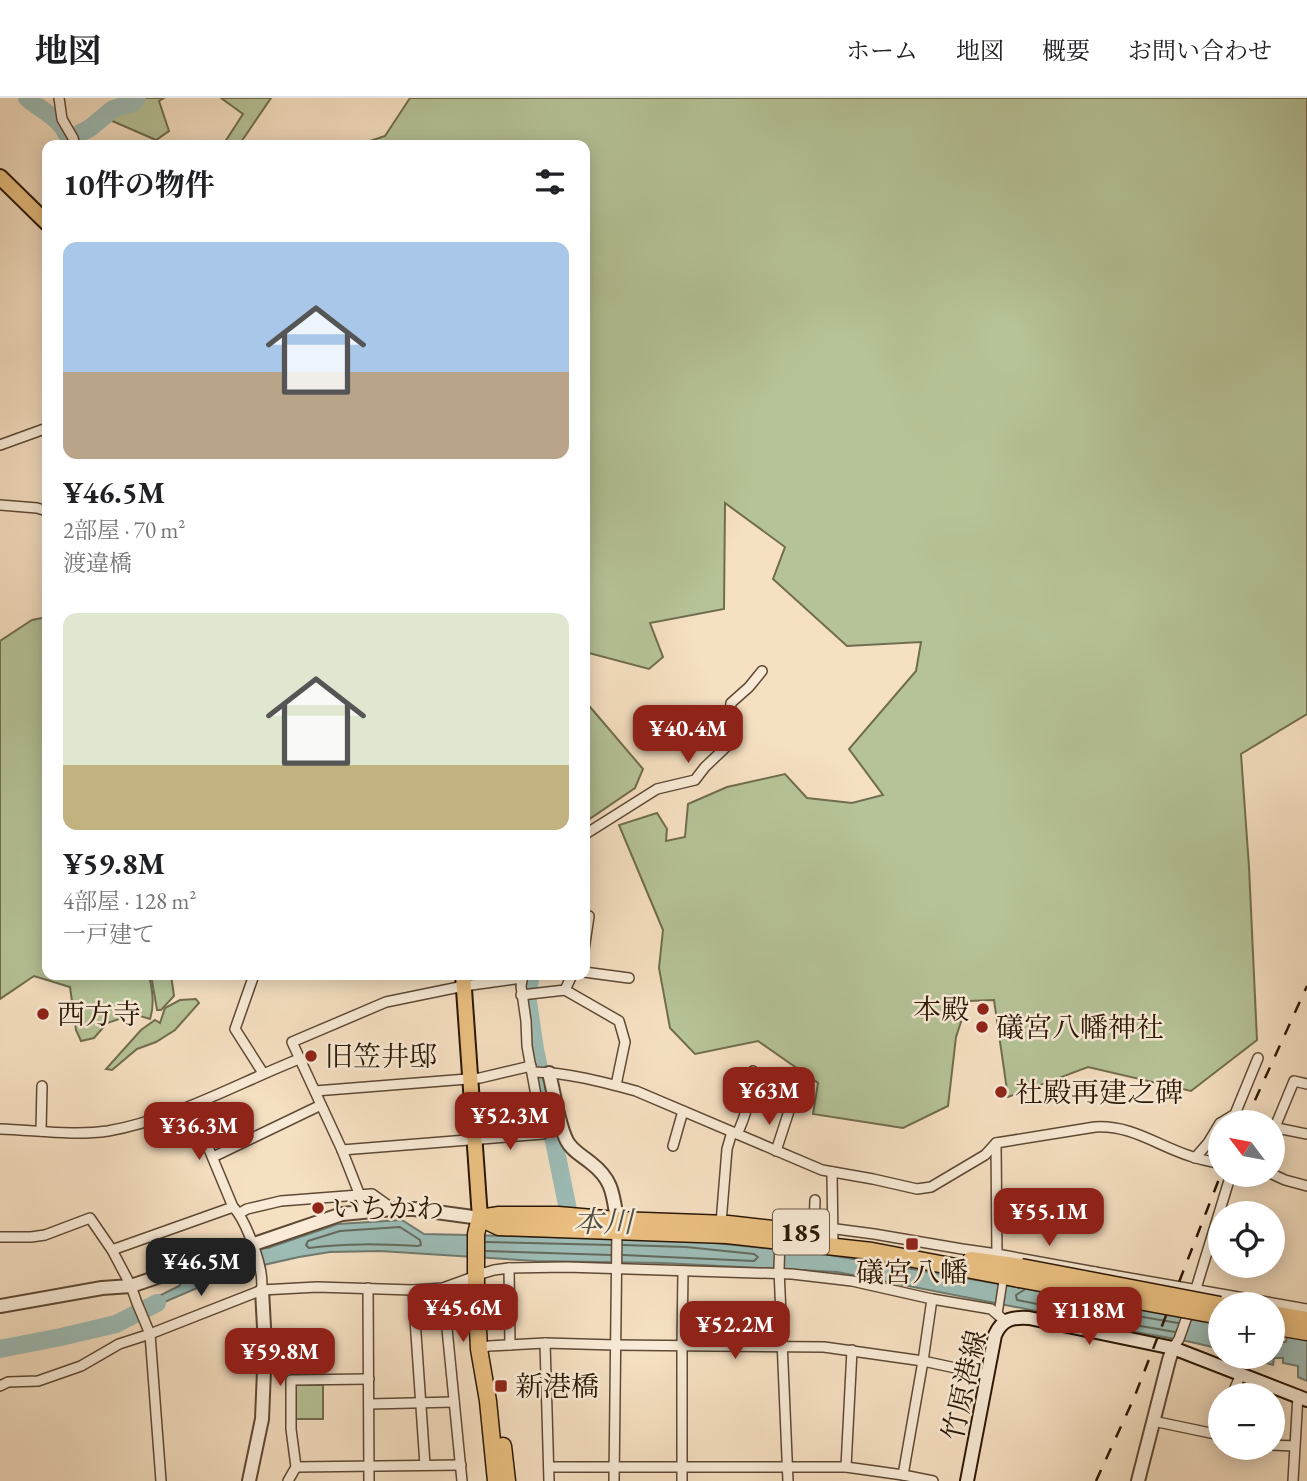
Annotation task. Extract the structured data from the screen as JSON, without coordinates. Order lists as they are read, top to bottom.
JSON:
{
  "streets": {
    "highway": ["185"],
    "street": ["竹原港線"]
  },
  "water": ["本川"],
  "places": {
    "other": [
      "本殿",
      "西方寺",
      "礒宮八幡神社",
      "旧笠井邸",
      "社殿再建之碑",
      "いちかわ"
    ],
    "transit": ["礒宮八幡", "新港橋"]
  },
  "north": "top left",
  "page": {
    "header": "地図",
    "nav": [
      "ホーム",
      "地図",
      "概要",
      "お問い合わせ"
    ],
    "heading": "10件の物件",
    "list": [
      {
        "name": "¥46.5M",
        "note": "2部屋 · 70 m² · 渡違橋"
      },
      {
        "name": "¥59.8M",
        "note": "4部屋 · 128 m² · 一戸建て"
      }
    ],
    "price": [
      "¥40.4M",
      "¥63M",
      "¥52.3M",
      "¥36.3M",
      "¥55.1M",
      "¥46.5M",
      "¥45.6M",
      "¥118M",
      "¥52.2M",
      "¥59.8M"
    ],
    "map_buttons": ["+", "−"]
  }
}
